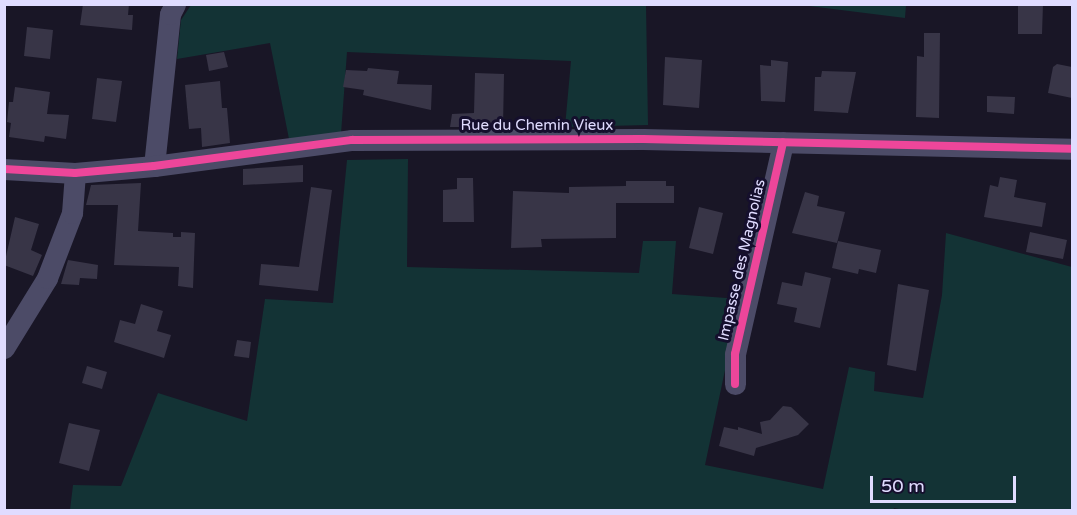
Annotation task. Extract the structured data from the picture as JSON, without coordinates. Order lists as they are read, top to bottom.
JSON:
{
  "streets": {
    "street": ["Rue du Chemin Vieux", "Impasse des Magnolias"]
  },
  "crossings": [
    ["Rue du Chemin Vieux", "Impasse des Magnolias"]
  ],
  "scale_bar": "50 m"
}
